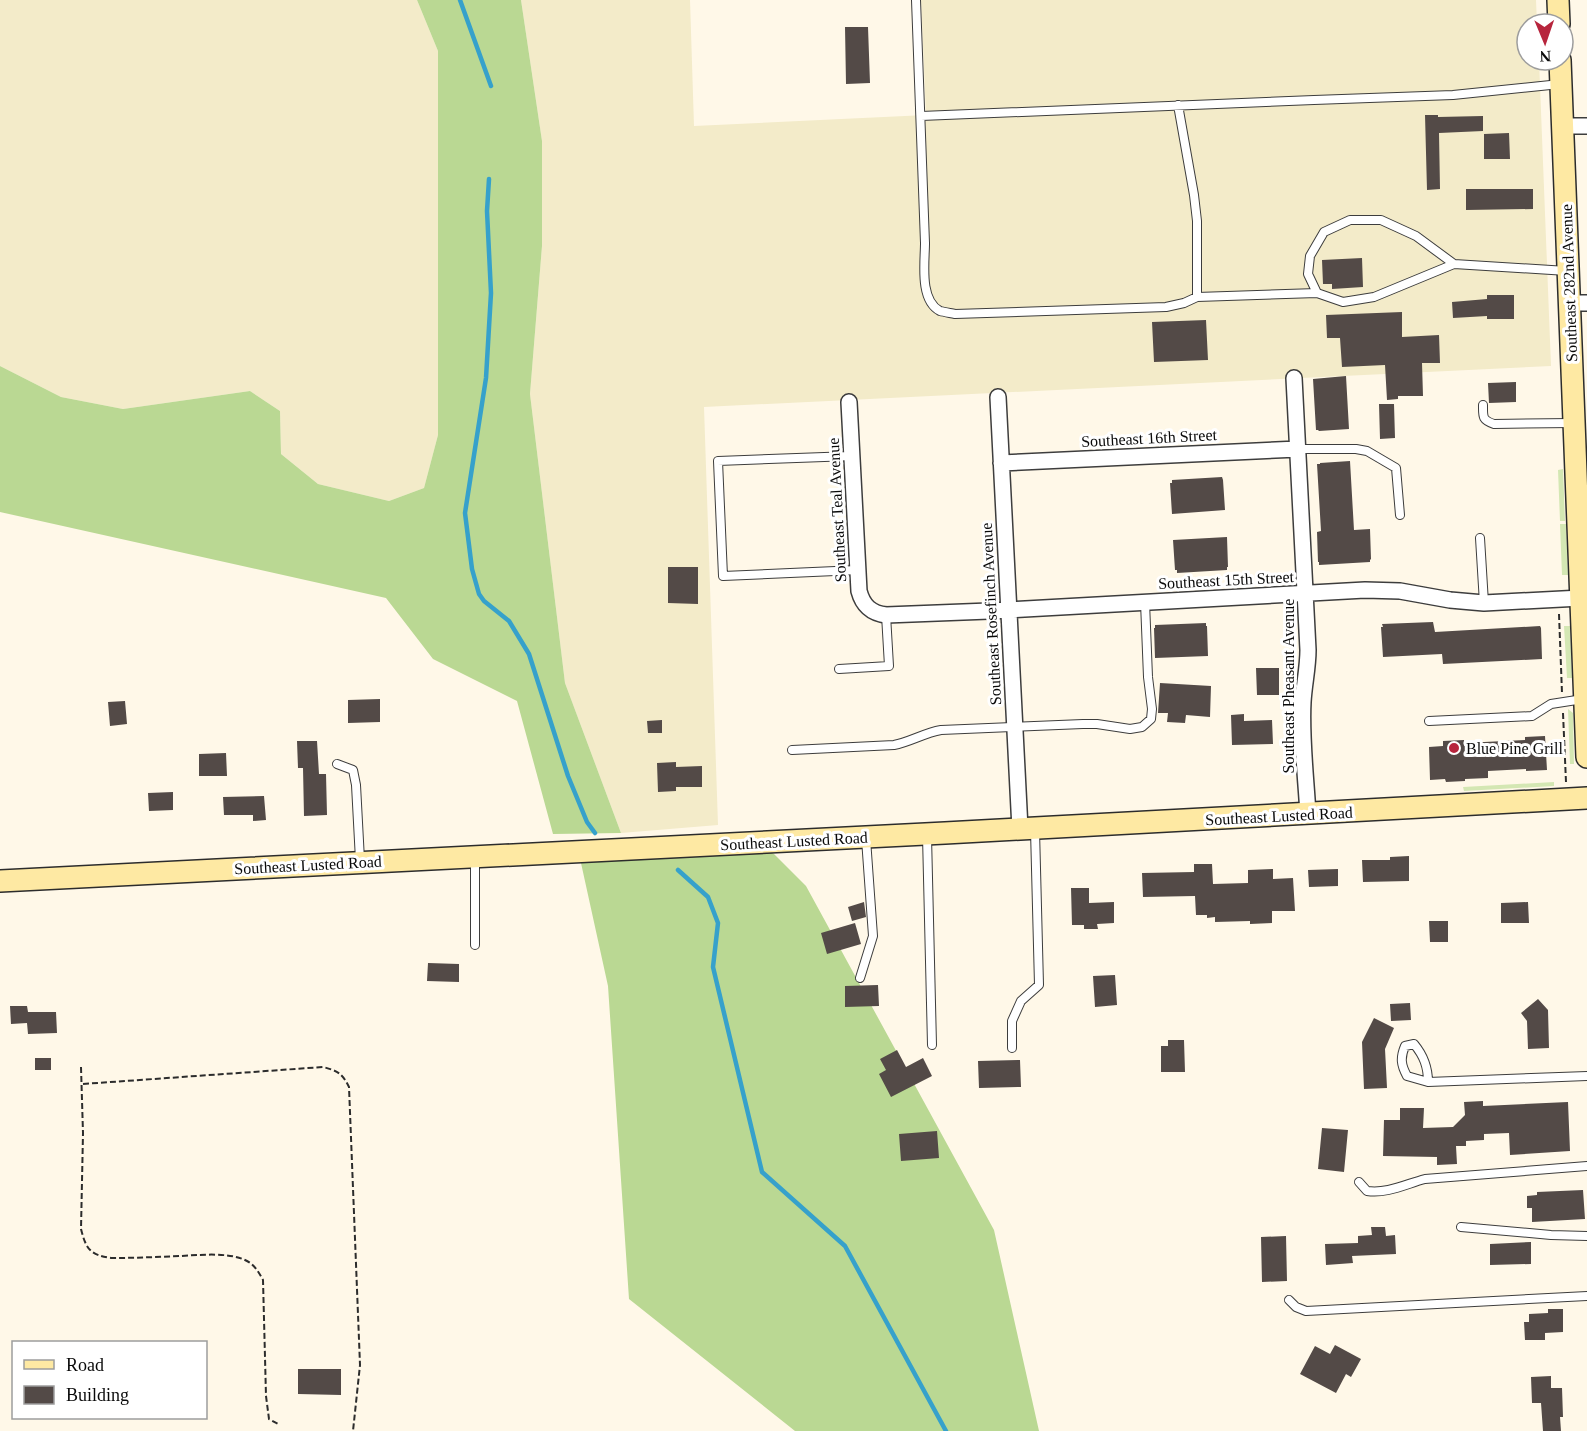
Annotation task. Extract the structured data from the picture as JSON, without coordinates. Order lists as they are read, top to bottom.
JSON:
{
  "streets": {
    "main road": ["Southeast 282nd Avenue", "Southeast Lusted Road"],
    "street": [
      "Southeast 16th Street",
      "Southeast Teal Avenue",
      "Southeast 15th Street",
      "Southeast Rosefinch Avenue",
      "Southeast Pheasant Avenue"
    ]
  },
  "crossings": [
    ["Southeast 282nd Avenue", "Southeast 15th Street"],
    ["Southeast 16th Street", "Southeast Rosefinch Avenue"],
    ["Southeast 16th Street", "Southeast Pheasant Avenue"],
    ["Southeast Teal Avenue", "Southeast 15th Street"],
    ["Southeast 15th Street", "Southeast Rosefinch Avenue"],
    ["Southeast 15th Street", "Southeast Pheasant Avenue"],
    ["Southeast Rosefinch Avenue", "Southeast Lusted Road"],
    ["Southeast Pheasant Avenue", "Southeast Lusted Road"]
  ],
  "places": ["Blue Pine Grill"],
  "legend": ["Road", "Building"],
  "north": "bottom"
}
